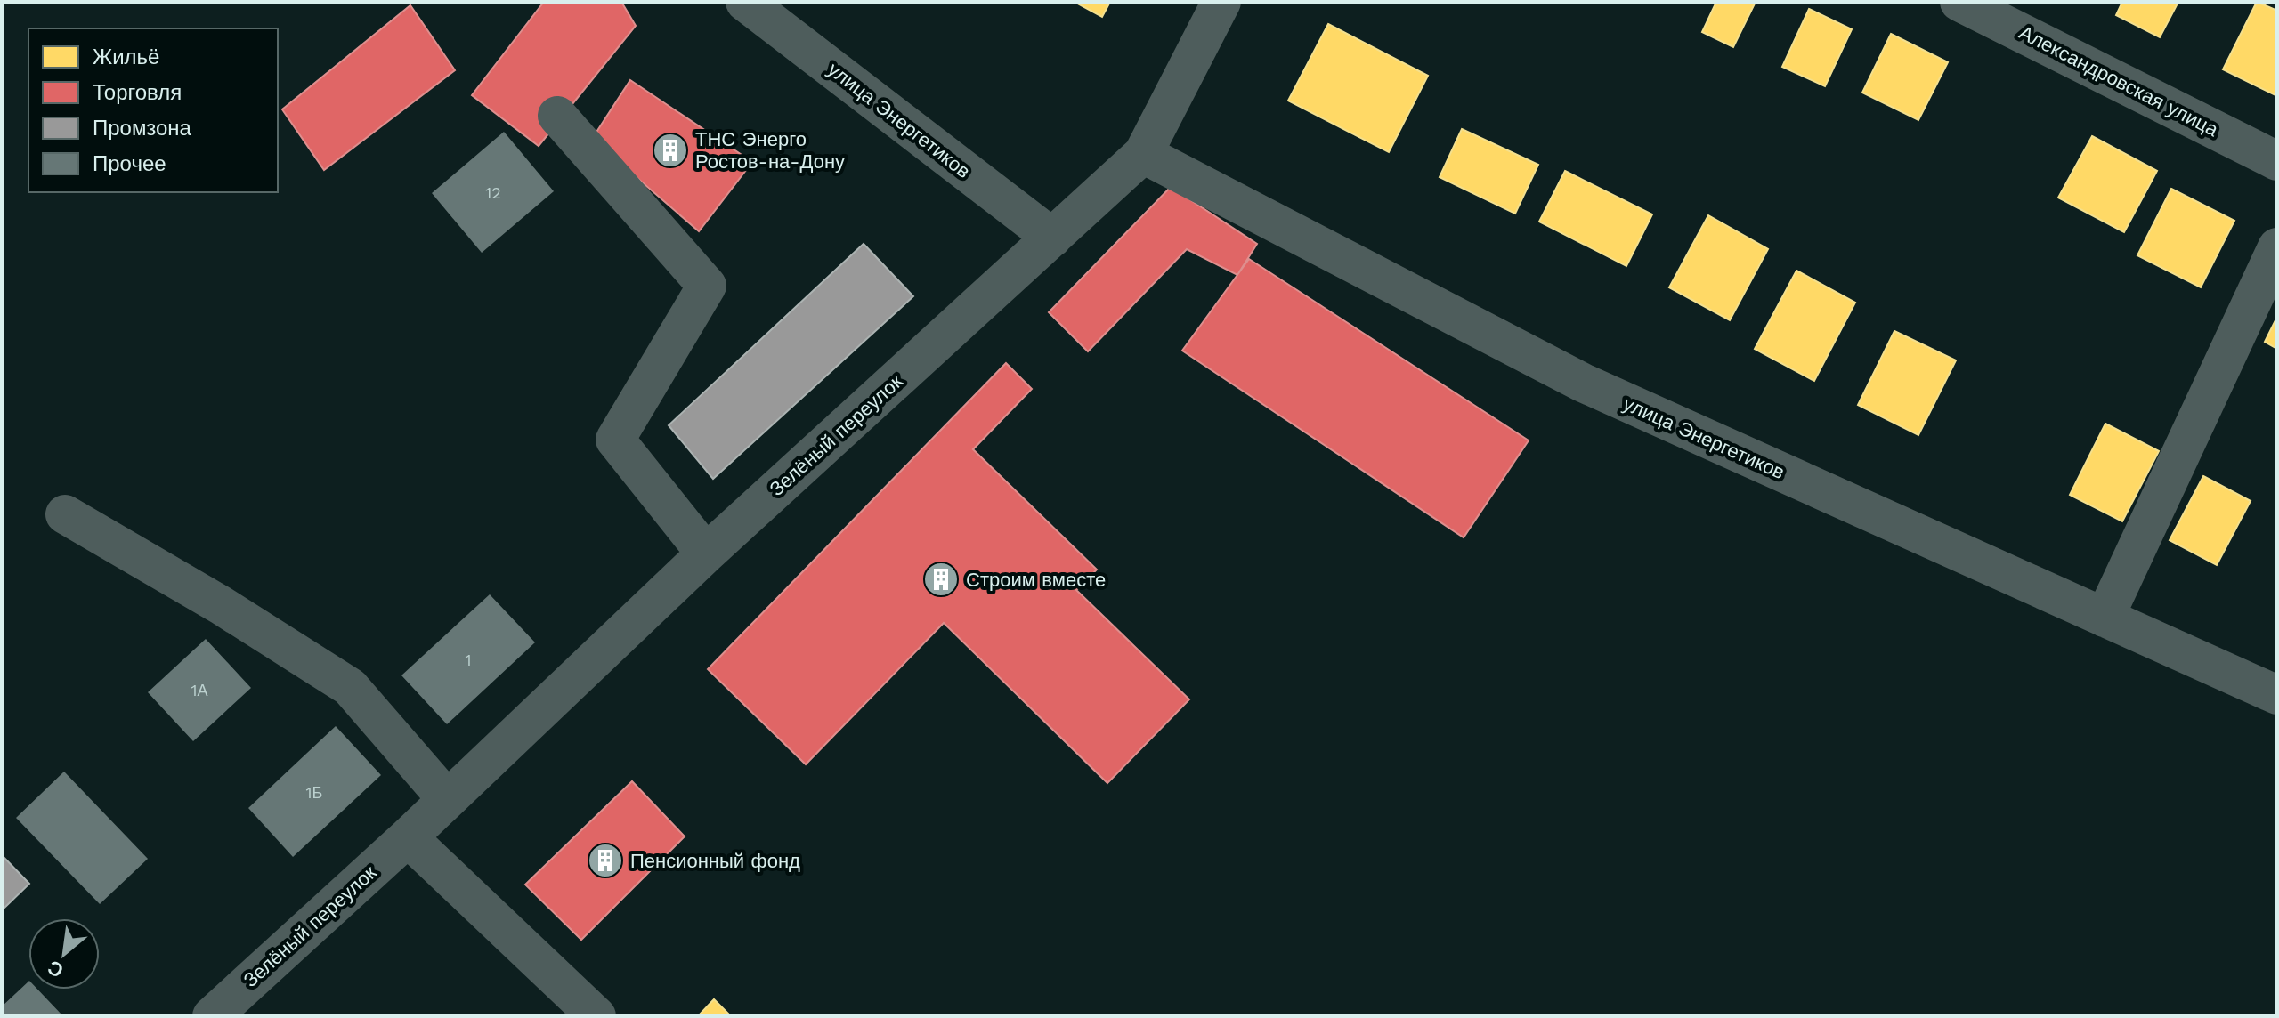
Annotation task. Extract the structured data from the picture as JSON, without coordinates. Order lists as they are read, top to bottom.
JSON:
{
  "streets": {
    "street": ["Александровская улица", "улица Энергетиков", "Зелёный переулок"]
  },
  "crossings": [
    ["улица Энергетиков", "Зелёный переулок"]
  ],
  "places": {
    "building": ["ТНС Энерго Ростов-на-Дону", "Строим вместе", "Пенсионный фонд"]
  },
  "house_numbers": [
    "12",
    "1",
    "1А",
    "1Б"
  ],
  "legend": [
    "Жильё",
    "Торговля",
    "Промзона",
    "Прочее"
  ],
  "north": "bottom left"
}
